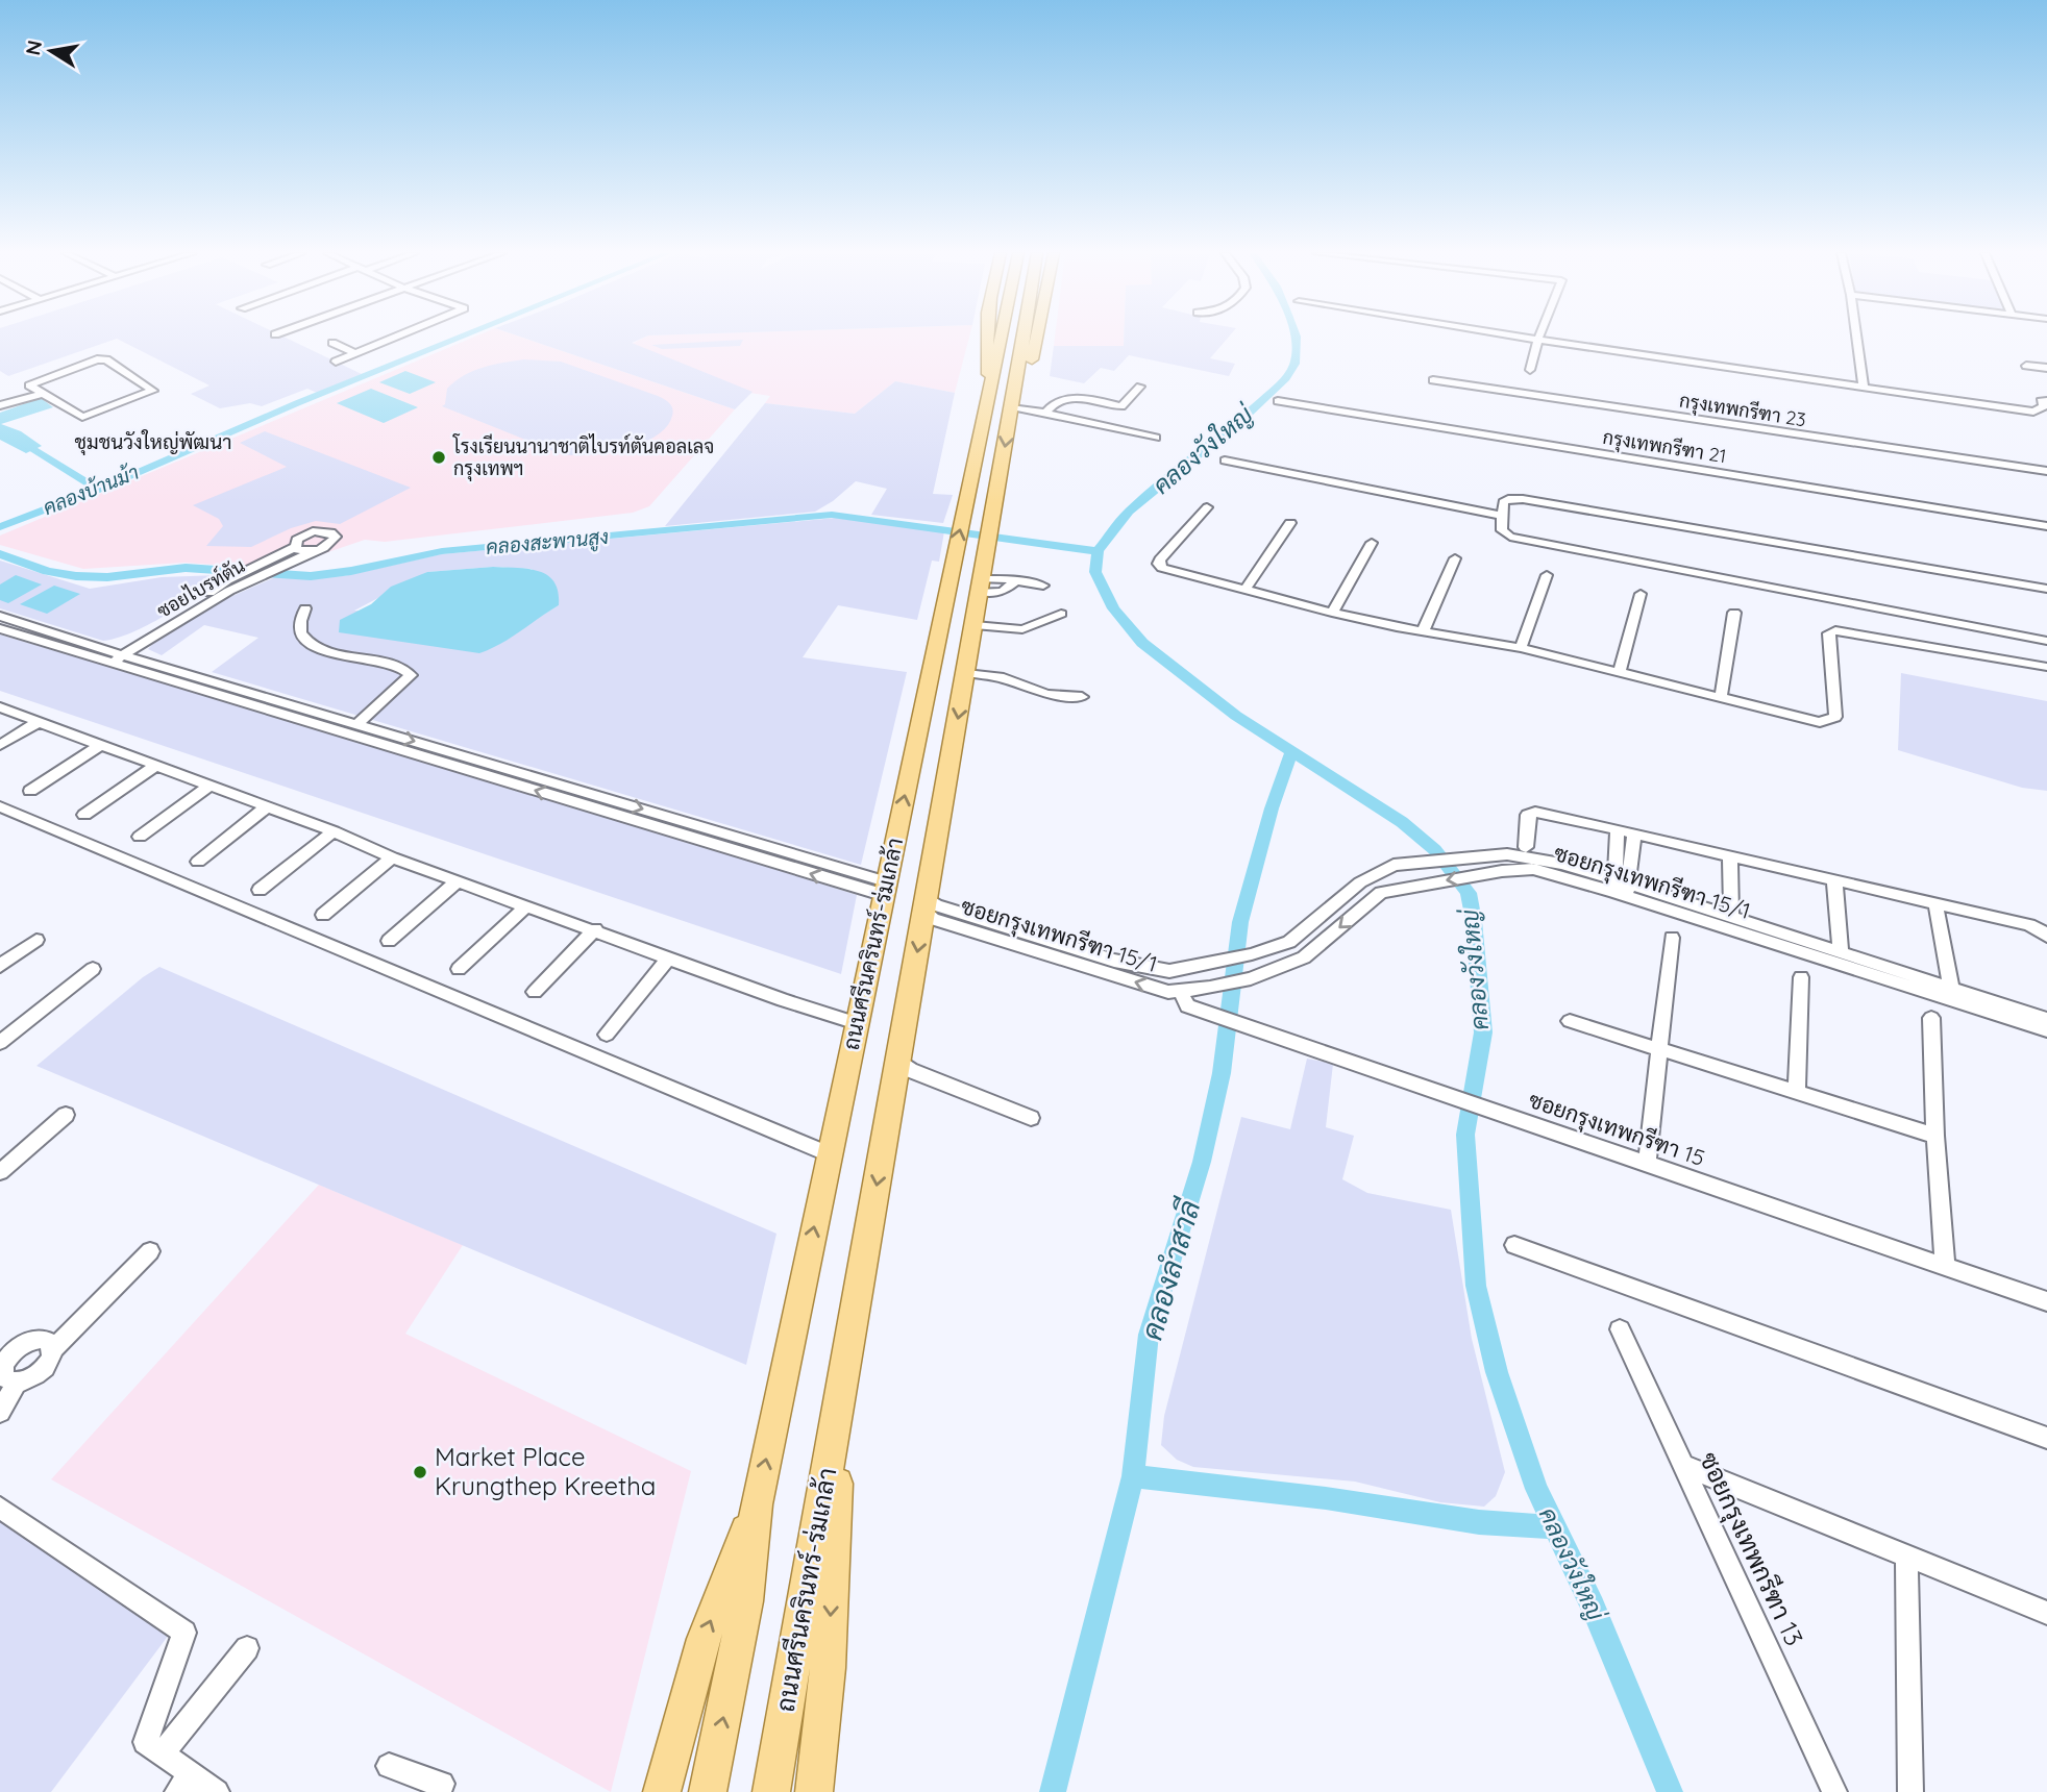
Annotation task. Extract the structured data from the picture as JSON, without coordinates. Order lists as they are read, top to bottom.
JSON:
{
  "streets": {
    "main road": ["ถนนศรีนครินทร์-ร่มเกล้า"],
    "street": [
      "กรุงเทพกรีฑา 23",
      "กรุงเทพกรีฑา 21",
      "ซอยไบรท์ตัน",
      "ซอยกรุงเทพกรีฑา 15/1",
      "ซอยกรุงเทพกรีฑา 15",
      "ซอยกรุงเทพกรีฑา 13"
    ]
  },
  "crossings": [
    ["ซอยกรุงเทพกรีฑา 15/1", "ถนนศรีนครินทร์-ร่มเกล้า"],
    ["ซอยกรุงเทพกรีฑา 15/1", "ซอยกรุงเทพกรีฑา 15"]
  ],
  "districts": ["ชุมชนวังใหญ่พัฒนา"],
  "water": [
    "คลองวังใหญ่",
    "คลองบ้านม้า",
    "คลองสะพานสูง",
    "คลองลำสาลี"
  ],
  "places": ["โรงเรียนนานาชาติไบรท์ตันคอลเลจ กรุงเทพฯ", "Market Place Krungthep Kreetha"],
  "north": "left"
}
